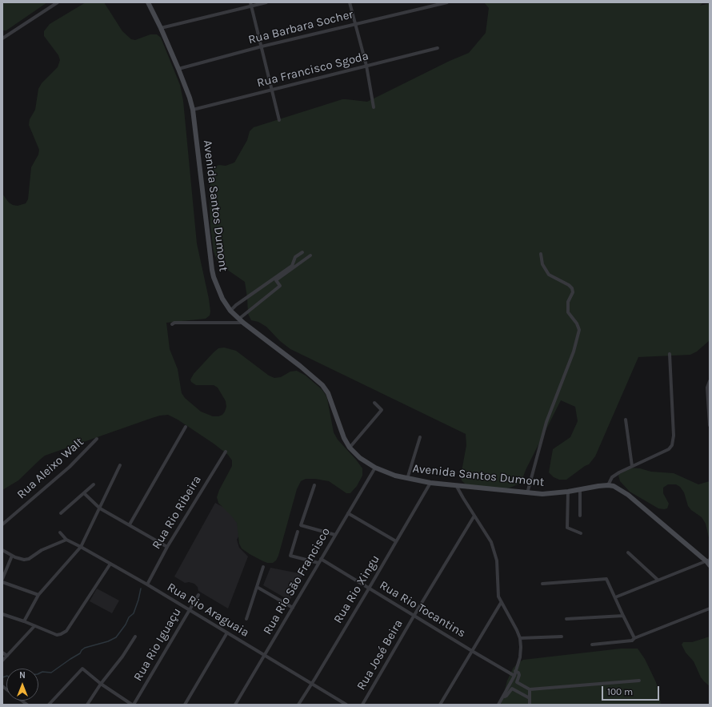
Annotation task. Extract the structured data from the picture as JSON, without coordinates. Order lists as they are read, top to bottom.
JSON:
{
  "streets": {
    "street": [
      "Rua Barbara Socher",
      "Rua Francisco Sgoda",
      "Avenida Santos Dumont",
      "Rua Aleixo Walt",
      "Rua Rio Ribeira",
      "Rua Rio São Francisco",
      "Rua Rio Xingu",
      "Rua Rio Tocantins",
      "Rua Rio Araguaia",
      "Rua Rio Iguaçu",
      "Rua José Beira"
    ]
  },
  "crossings": [
    ["Rua Barbara Socher", "Avenida Santos Dumont"],
    ["Rua Francisco Sgoda", "Avenida Santos Dumont"],
    ["Avenida Santos Dumont", "Rua Rio São Francisco"],
    ["Avenida Santos Dumont", "Rua Rio Xingu"],
    ["Rua Rio Ribeira", "Rua Rio Araguaia"],
    ["Rua Rio São Francisco", "Rua Rio Tocantins"],
    ["Rua Rio São Francisco", "Rua Rio Araguaia"],
    ["Rua Rio Xingu", "Rua Rio Tocantins"],
    ["Rua Rio Xingu", "Rua Rio Araguaia"],
    ["Rua Rio Tocantins", "Rua José Beira"],
    ["Rua Rio Araguaia", "Rua Rio Iguaçu"]
  ],
  "scale_bar": "100 m",
  "north": "top"
}
